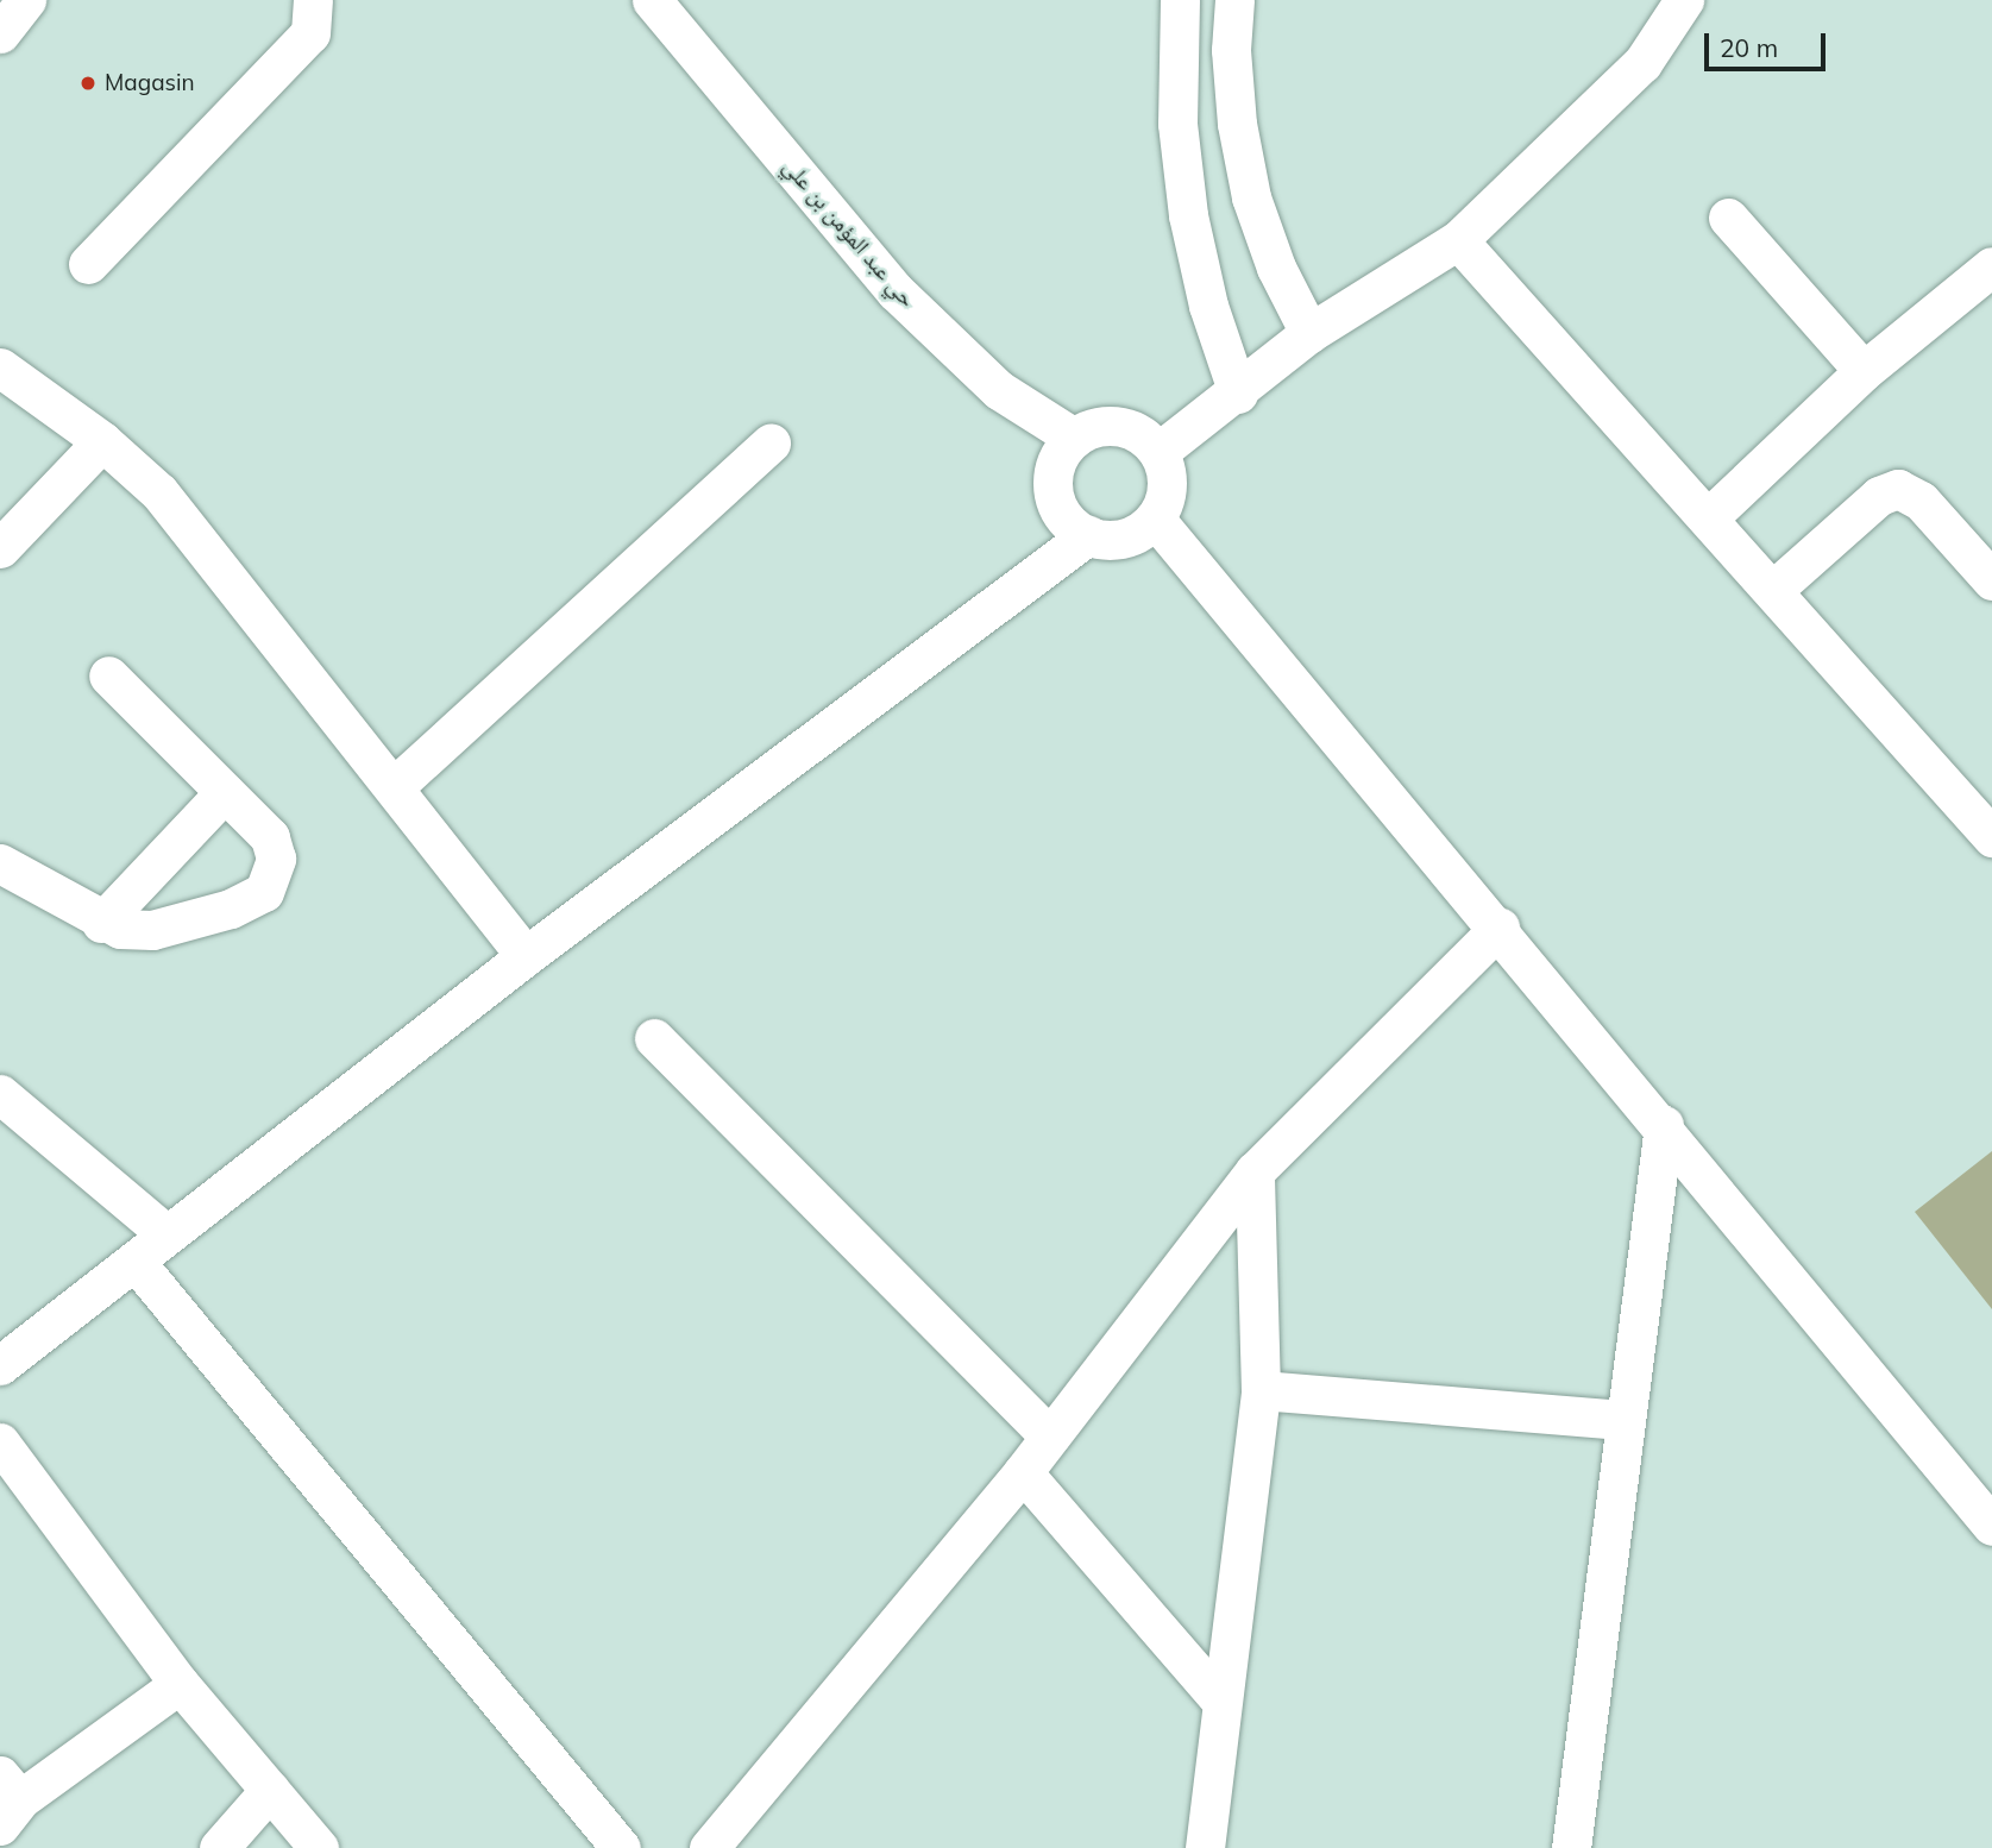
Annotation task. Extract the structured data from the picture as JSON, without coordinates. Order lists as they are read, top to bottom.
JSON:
{
  "streets": {
    "street": ["حي عبد المؤمن بن علي"]
  },
  "places": ["Magasin"],
  "scale_bar": "20 m"
}
